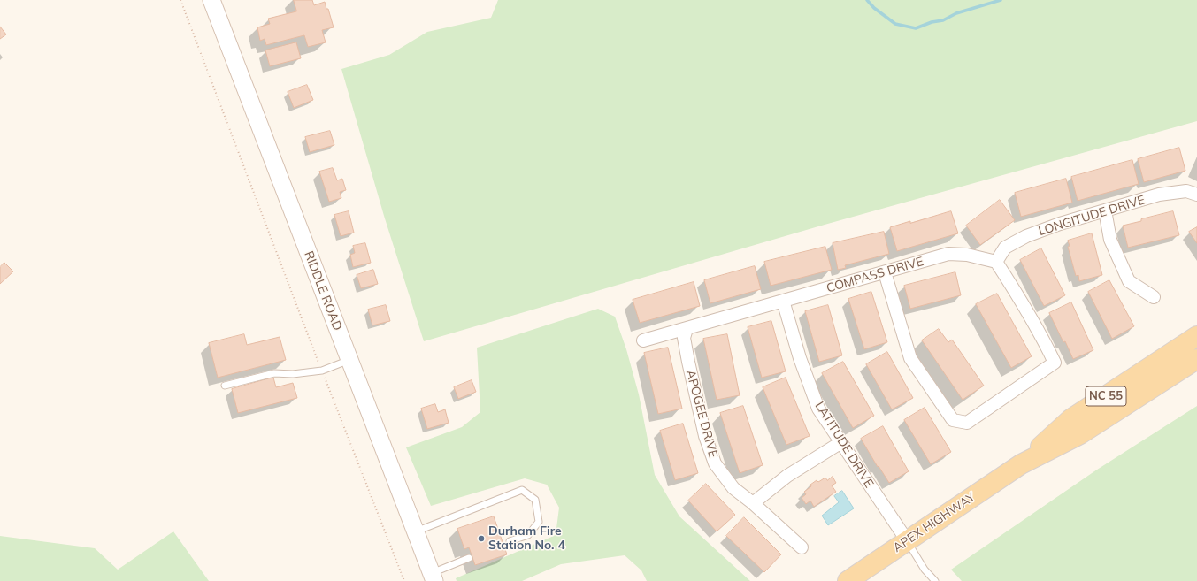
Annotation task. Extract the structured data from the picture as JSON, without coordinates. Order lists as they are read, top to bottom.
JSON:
{
  "streets": {
    "main road": ["RIDDLE ROAD", "NC 55", "APEX HIGHWAY"],
    "street": [
      "LONGITUDE DRIVE",
      "COMPASS DRIVE",
      "APOGEE DRIVE",
      "LATITUDE DRIVE"
    ]
  },
  "crossings": [
    ["LONGITUDE DRIVE", "COMPASS DRIVE"],
    ["COMPASS DRIVE", "APOGEE DRIVE"],
    ["COMPASS DRIVE", "LATITUDE DRIVE"],
    ["LATITUDE DRIVE", "APEX HIGHWAY"]
  ],
  "places": ["Durham Fire Station No. 4"]
}
